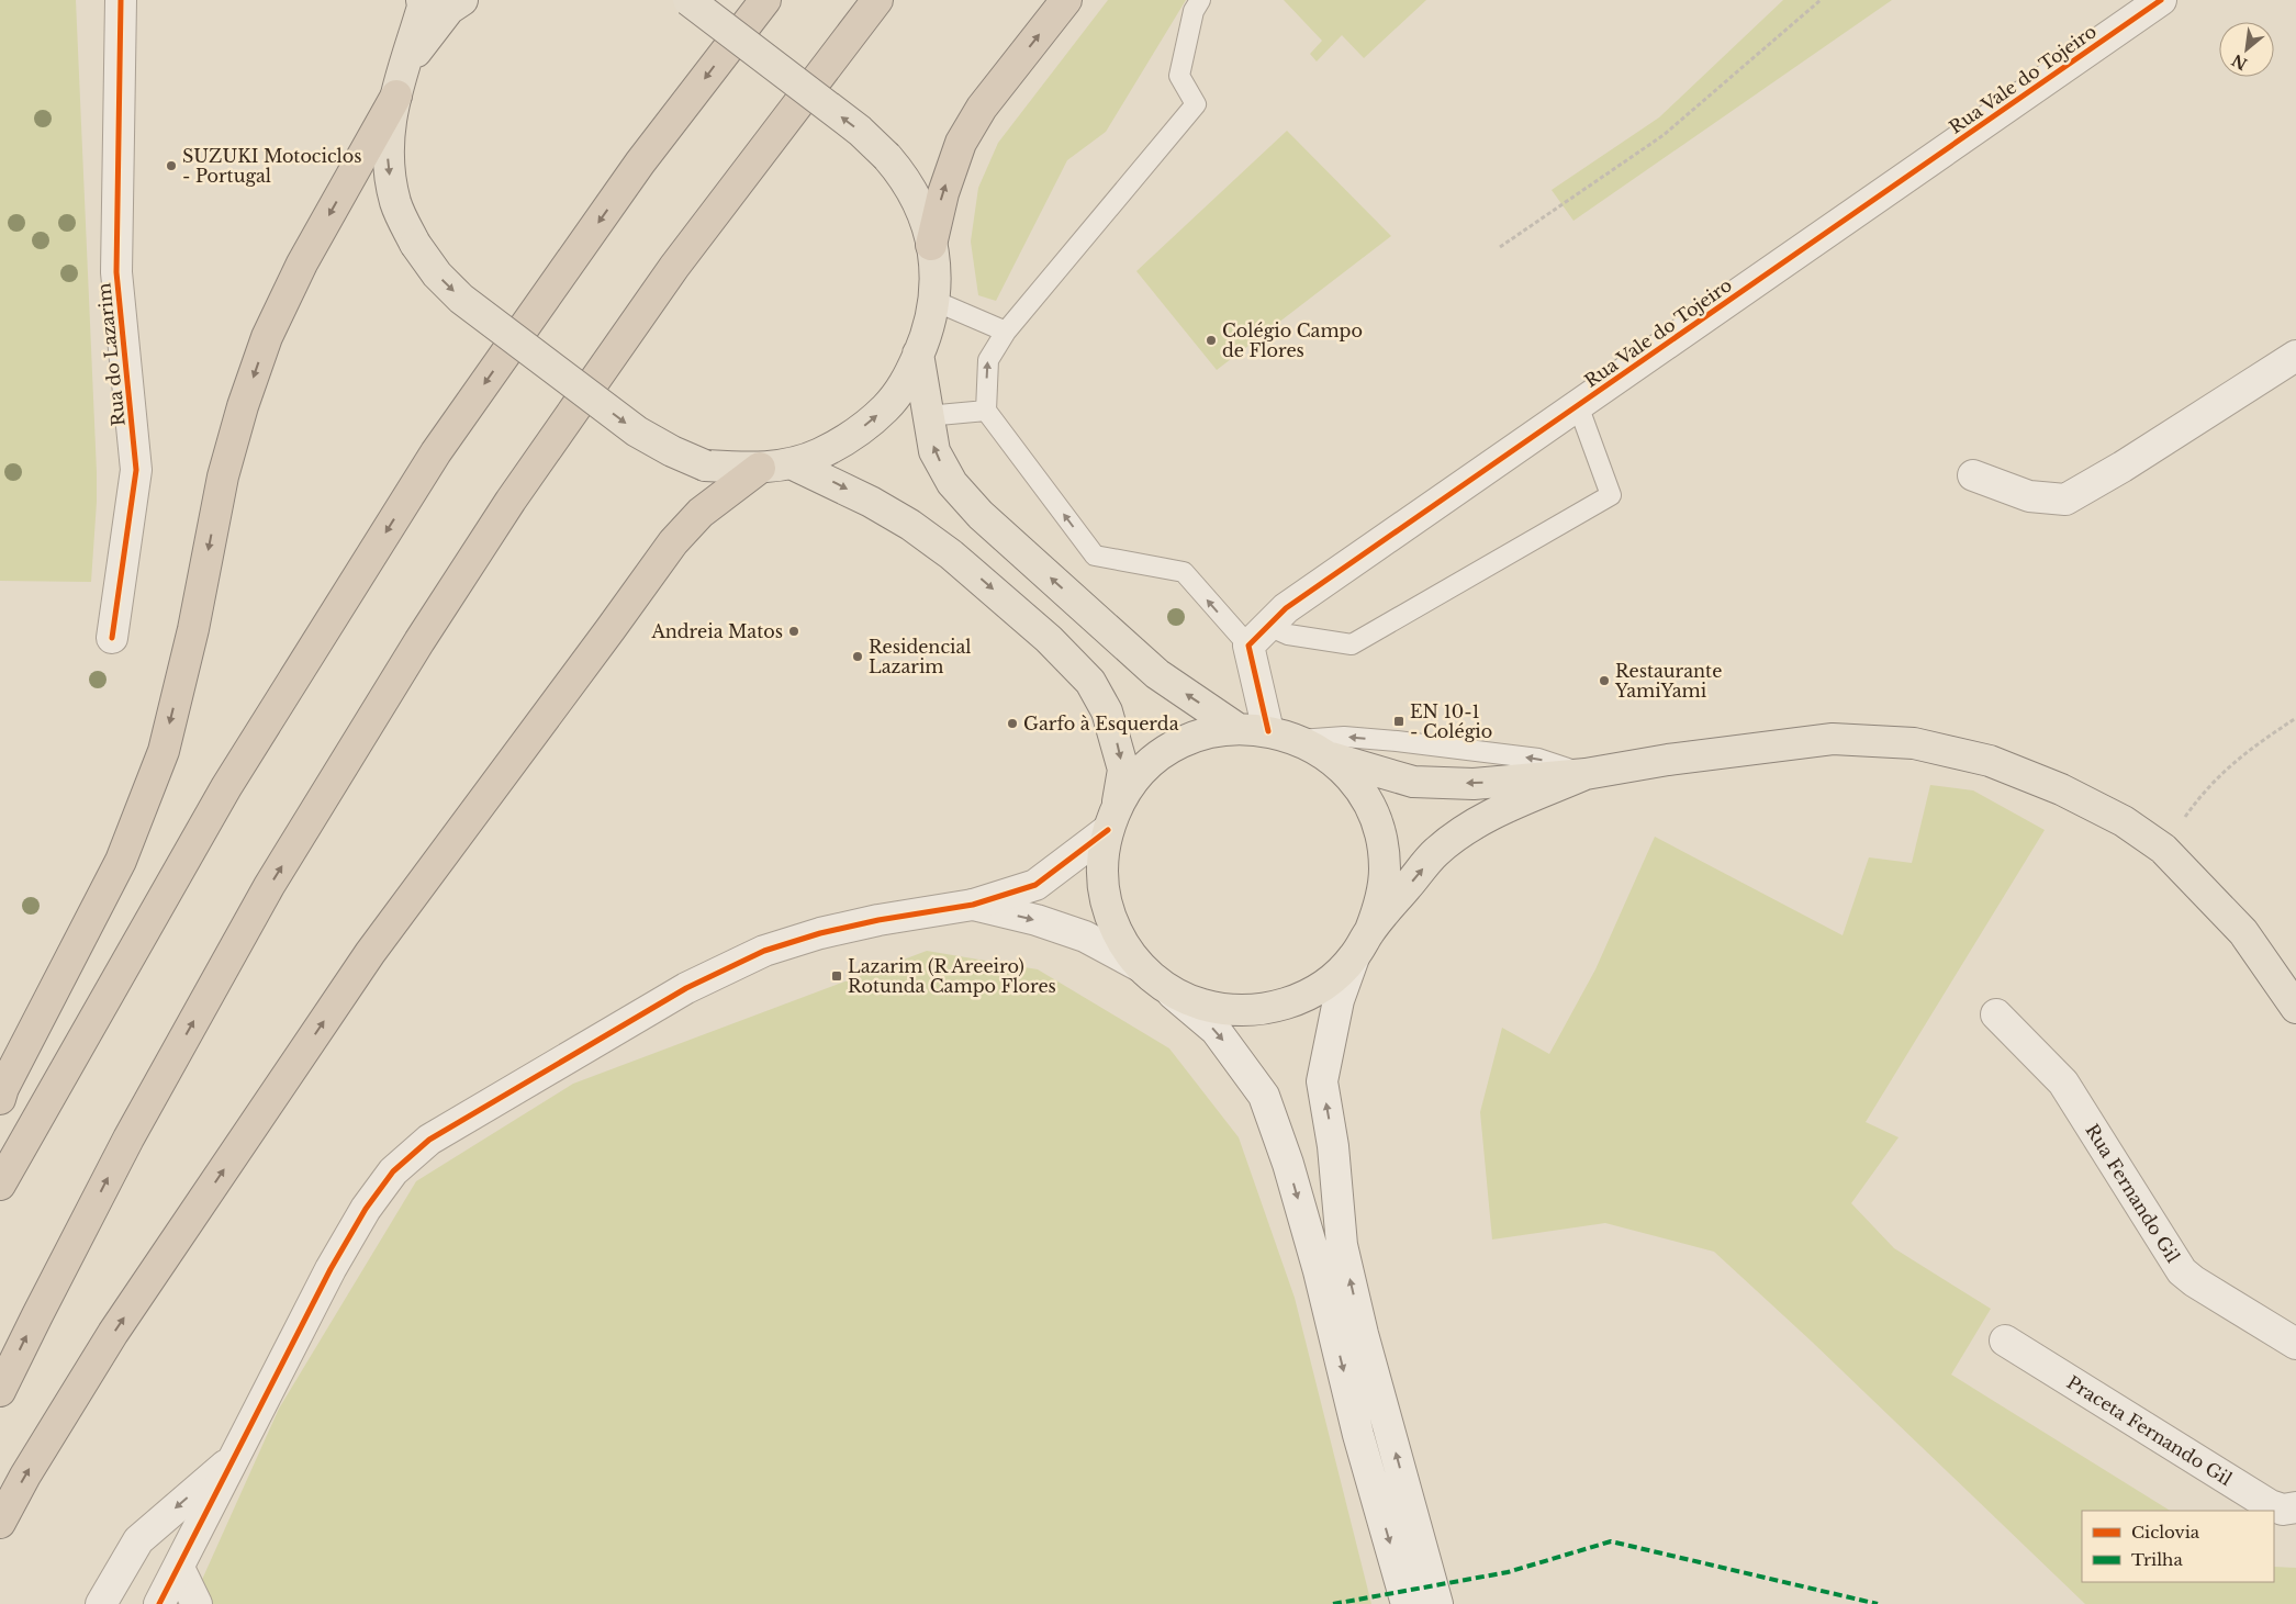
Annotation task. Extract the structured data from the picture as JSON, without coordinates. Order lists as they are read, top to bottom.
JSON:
{
  "streets": {
    "street": [
      "Rua Vale do Tojeiro",
      "Rua do Lazarim",
      "Rua Fernando Gil",
      "Praceta Fernando Gil"
    ]
  },
  "places": {
    "other": [
      "SUZUKI Motociclos - Portugal",
      "Colégio Campo de Flores",
      "Andreia Matos",
      "Residencial Lazarim",
      "Restaurante YamiYami",
      "Garfo à Esquerda"
    ],
    "transit": ["EN 10-1 - Colégio", "Lazarim (R Areeiro) Rotunda Campo Flores"]
  },
  "legend": ["Ciclovia", "Trilha"],
  "north": "bottom left"
}
